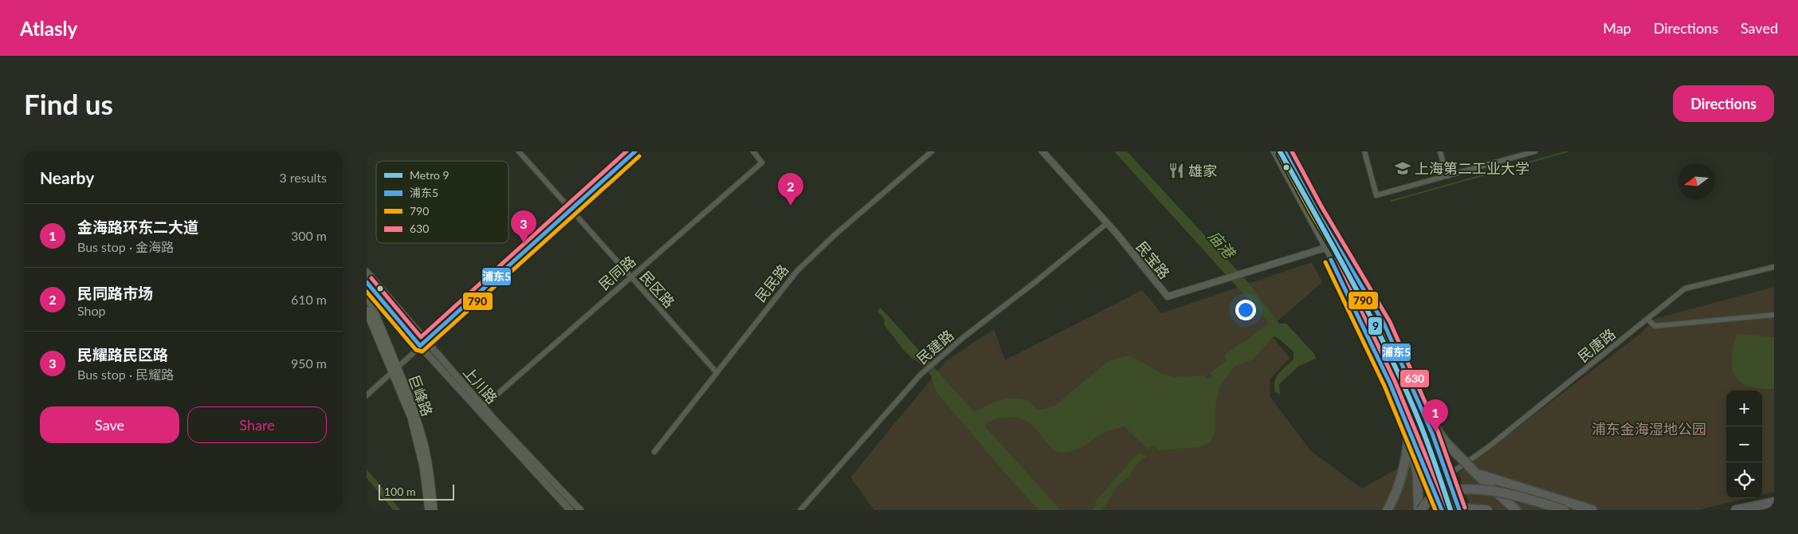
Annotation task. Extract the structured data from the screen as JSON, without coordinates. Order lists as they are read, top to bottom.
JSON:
{
  "streets": {
    "main road": ["巨峰路"],
    "street": [
      "民宝路",
      "民同路",
      "民民路",
      "民区路",
      "民唐路",
      "民建路",
      "上川路"
    ]
  },
  "crossings": [
    ["民宝路", "民建路"],
    ["民同路", "民区路"],
    ["民同路", "上川路"],
    ["民民路", "民区路"]
  ],
  "water": ["庙港"],
  "parks": ["浦东金海湿地公园"],
  "places": {
    "school or university": ["上海第二工业大学"],
    "restaurant": ["雄家"]
  },
  "lines": [
    "metro line 9",
    "transit line 浦东5",
    "transit line 630",
    "transit line 790"
  ],
  "legend": [
    "Metro 9",
    "浦东5",
    "790",
    "630"
  ],
  "scale_bar": "100 m",
  "north": "left",
  "page": {
    "header": "Atlasly",
    "nav": ["Map", "Directions", "Saved"],
    "buttons": [
      "Directions",
      ["Save", "Share"]
    ],
    "title": "Find us",
    "heading": ["Nearby", "3 results"],
    "pins": ["2", "3", "1"],
    "list": [
      {
        "mark": "1",
        "name": "金海路环东二大道",
        "note": "Bus stop · 金海路",
        "value": "300 m"
      },
      {
        "mark": "2",
        "name": "民同路市场",
        "note": "Shop",
        "value": "610 m"
      },
      {
        "mark": "3",
        "name": "民耀路民区路",
        "note": "Bus stop · 民耀路",
        "value": "950 m"
      }
    ],
    "map_buttons": ["+", "−"],
    "scale": "100 m"
  }
}
